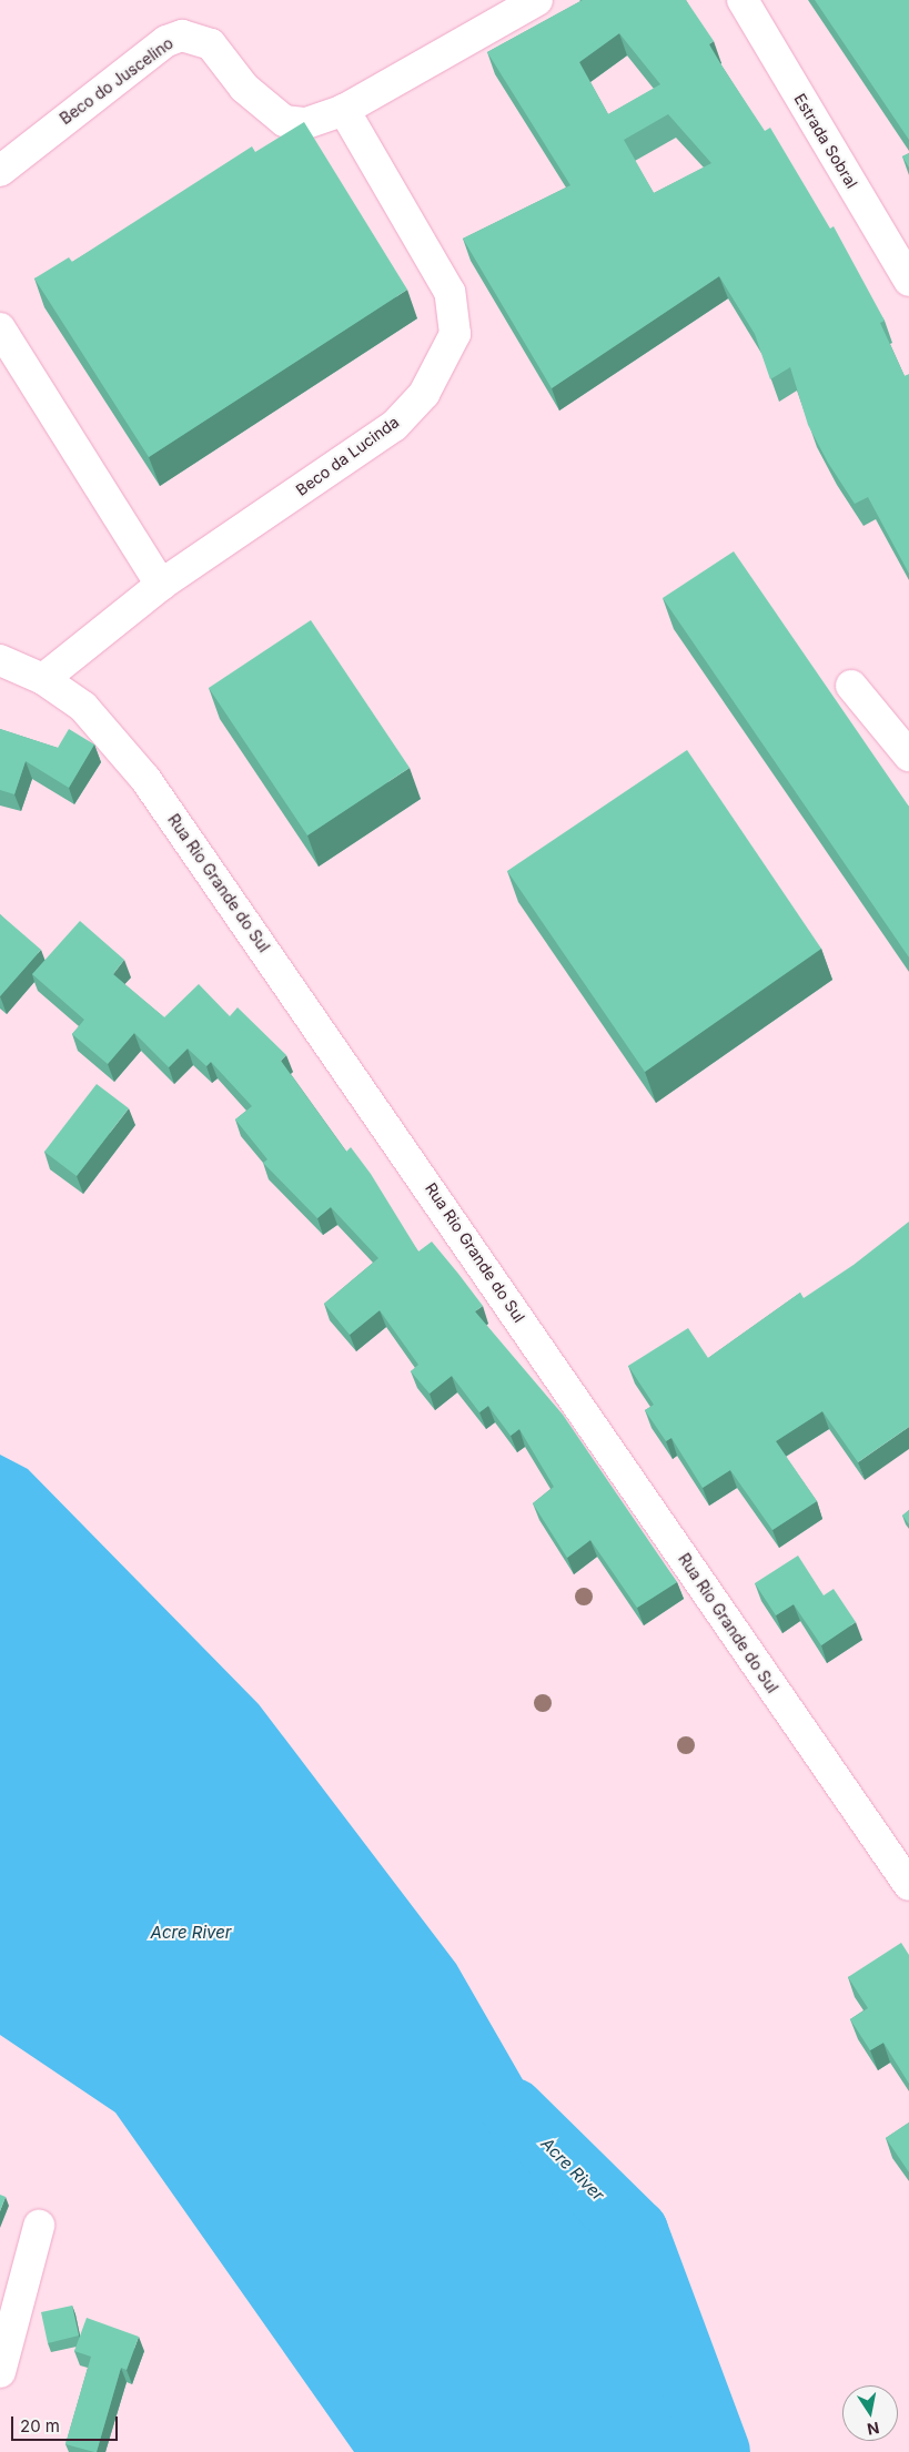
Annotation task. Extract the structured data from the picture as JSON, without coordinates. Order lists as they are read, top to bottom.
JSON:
{
  "streets": {
    "street": [
      "Beco do Juscelino",
      "Estrada Sobral",
      "Beco da Lucinda",
      "Rua Rio Grande do Sul"
    ]
  },
  "crossings": [
    ["Beco do Juscelino", "Beco da Lucinda"],
    ["Beco da Lucinda", "Rua Rio Grande do Sul"]
  ],
  "water": ["Acre River"],
  "scale_bar": "20 m",
  "north": "bottom"
}
